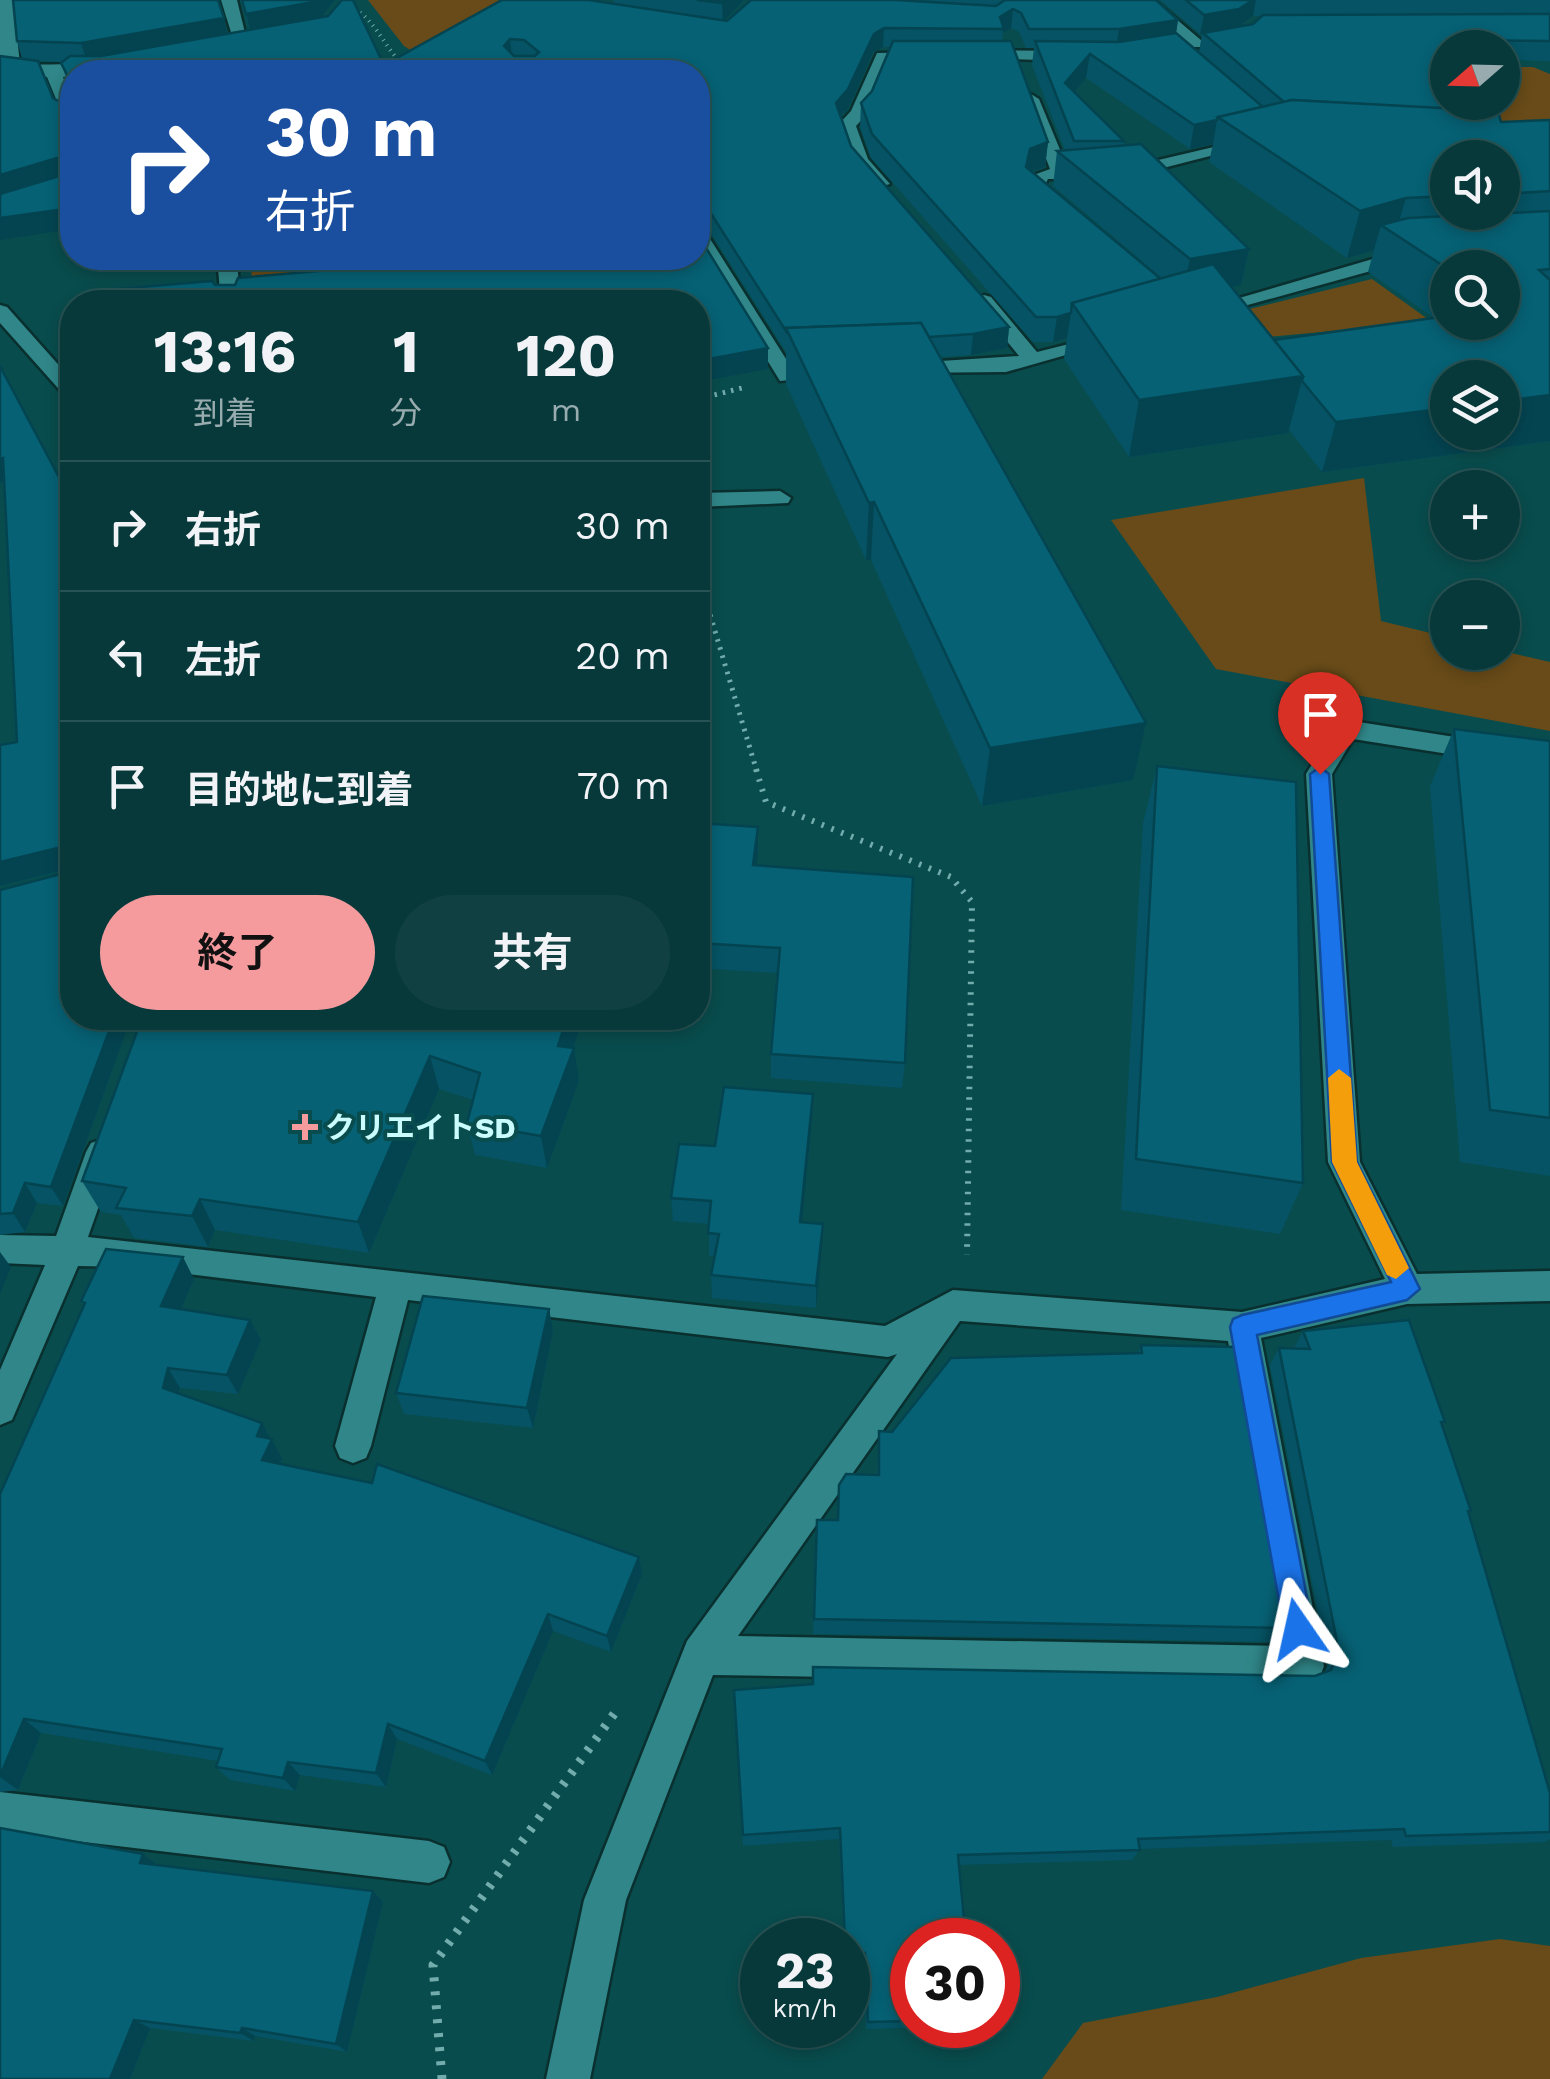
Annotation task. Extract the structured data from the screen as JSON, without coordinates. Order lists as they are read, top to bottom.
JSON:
{
  "places": {
    "health": ["クリエイトSD"]
  },
  "north": "left",
  "page": {
    "map_buttons": ["+", "−"],
    "turn": ["30 m", "右折"],
    "eta": [
      "13:16",
      "到着",
      "1",
      "分",
      "120",
      "m"
    ],
    "list": [
      {
        "name": "右折",
        "value": "30 m"
      },
      {
        "name": "左折",
        "value": "20 m"
      },
      {
        "name": "目的地に到着",
        "value": "70 m"
      }
    ],
    "buttons": ["終了", "共有"],
    "speed": "23 km/h",
    "limit": "30"
  }
}
